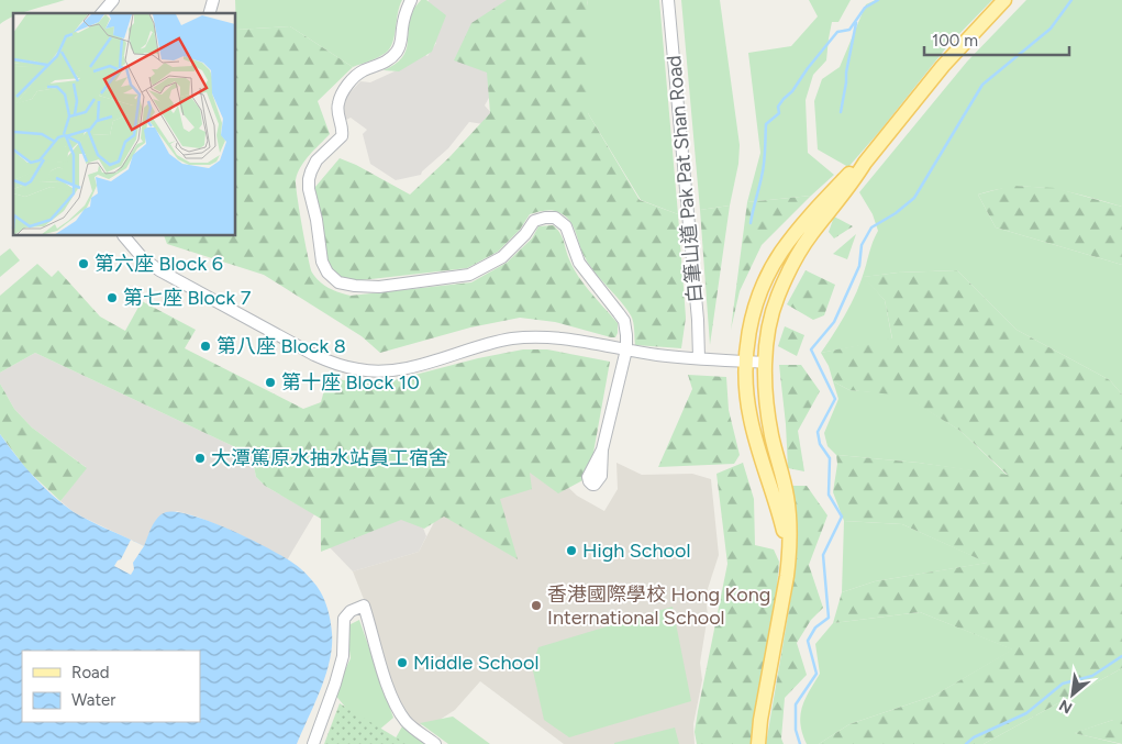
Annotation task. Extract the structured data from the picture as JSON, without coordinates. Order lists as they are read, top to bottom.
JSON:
{
  "streets": {
    "street": ["白筆山道 Pak Pat Shan Road"]
  },
  "places": [
    "第六座 Block 6",
    "第七座 Block 7",
    "第八座 Block 8",
    "第十座 Block 10",
    "大潭篤原水抽水站員工宿舍",
    "High School",
    "香港國際學校 Hong Kong International School",
    "Middle School"
  ],
  "legend": ["Road", "Water"],
  "scale_bar": "100 m",
  "north": "bottom left"
}
